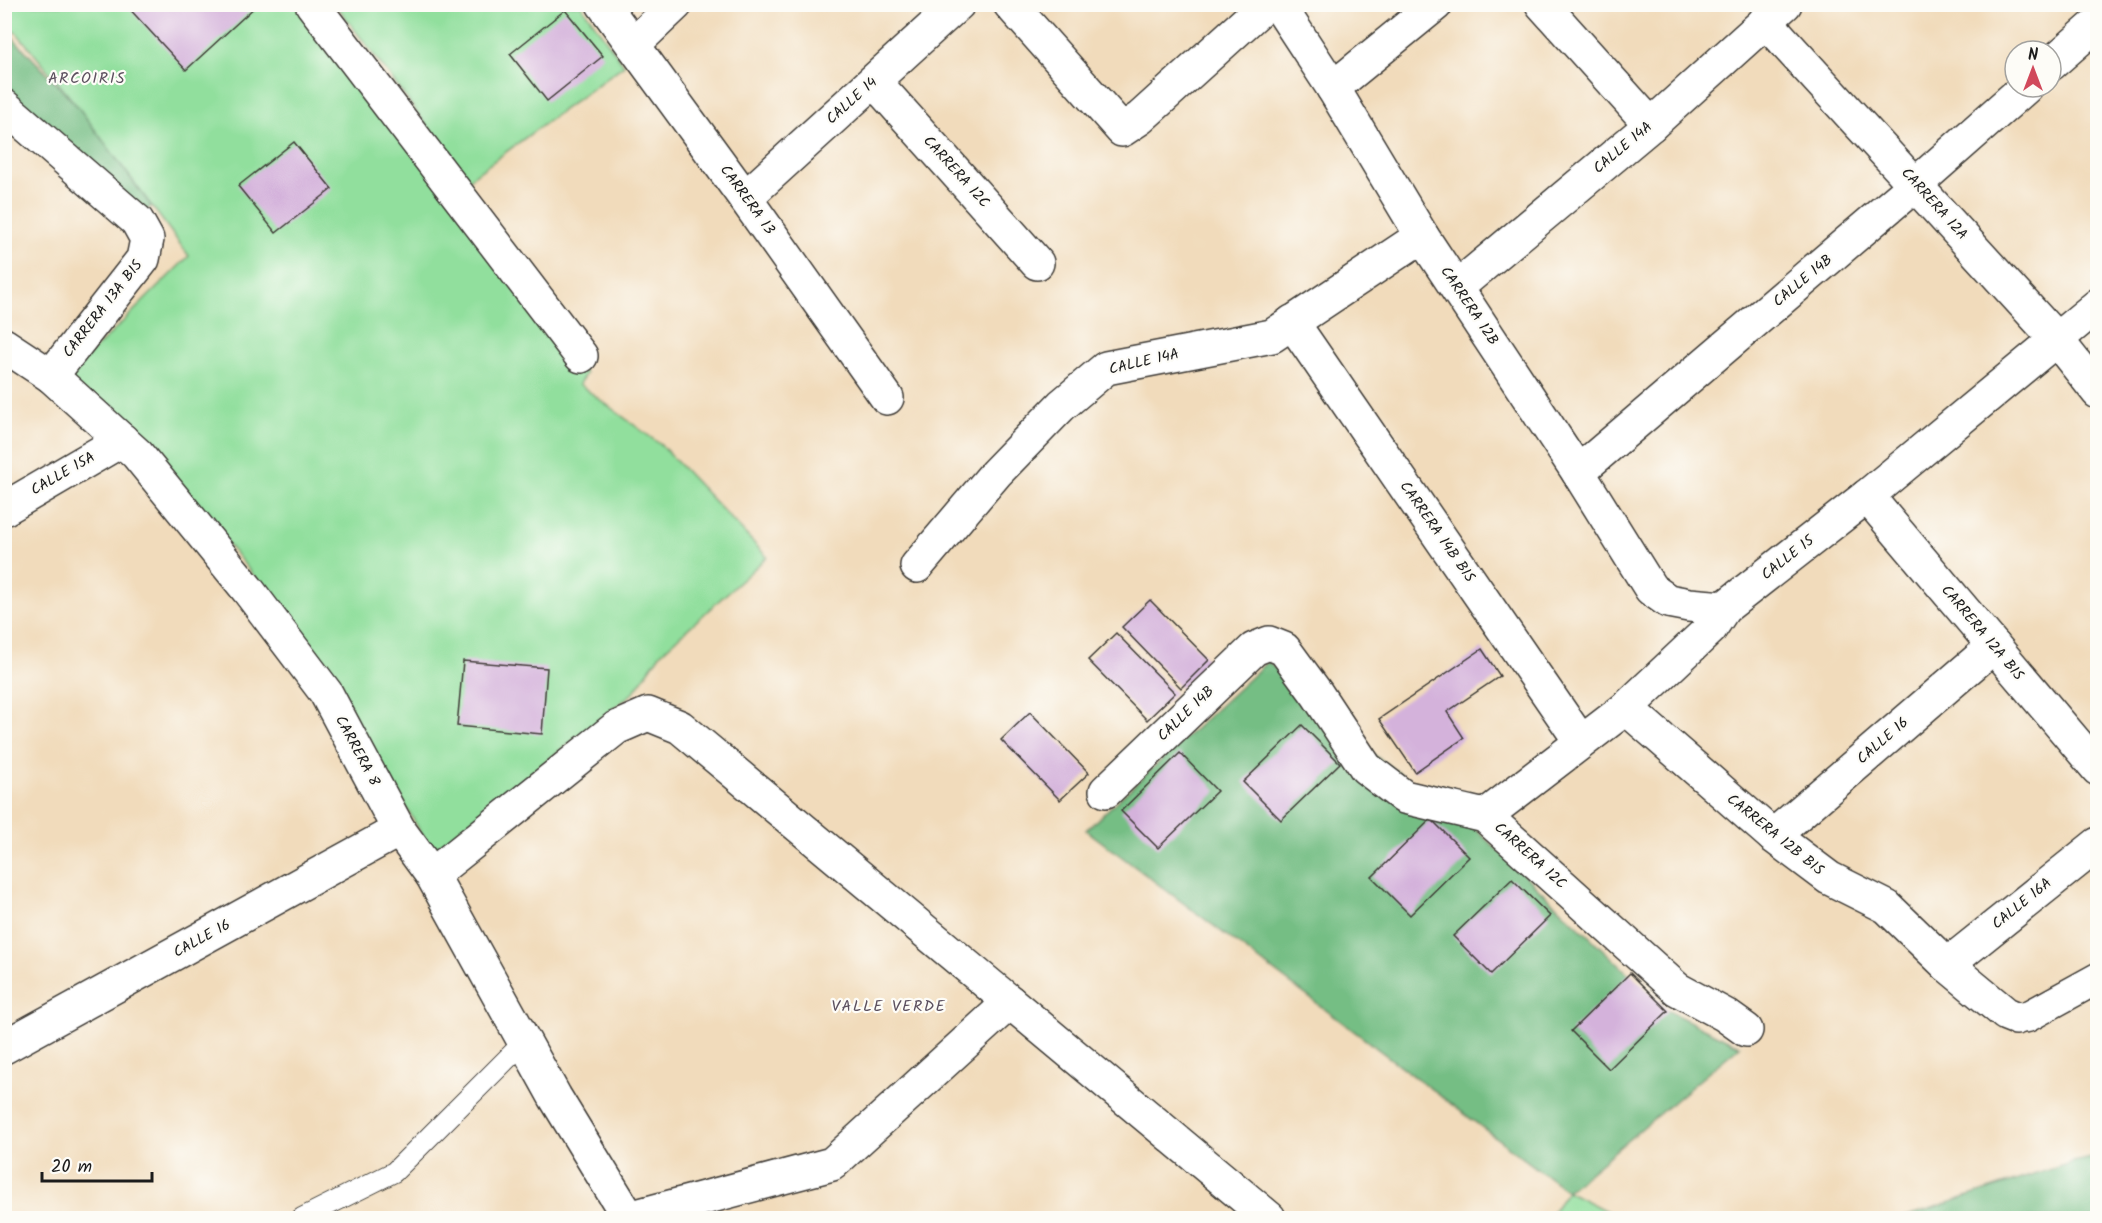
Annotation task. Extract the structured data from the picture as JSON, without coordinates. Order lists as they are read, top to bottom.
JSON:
{
  "streets": {
    "street": [
      "CALLE 14",
      "CALLE 14A",
      "CARRERA 12C",
      "CARRERA 13",
      "CARRERA 12A",
      "CALLE 14B",
      "CARRERA 12B",
      "CARRERA 13A BIS",
      "CALLE 15A",
      "CARRERA 14B BIS",
      "CALLE 15",
      "CARRERA 12A BIS",
      "CALLE 16",
      "CARRERA 8",
      "CARRERA 12B BIS",
      "CALLE 16A"
    ]
  },
  "crossings": [
    ["CALLE 14", "CARRERA 12C"],
    ["CALLE 14", "CARRERA 13"],
    ["CALLE 14A", "CARRERA 12A"],
    ["CALLE 14A", "CARRERA 12B"],
    ["CALLE 14A", "CARRERA 14B BIS"],
    ["CARRERA 12C", "CALLE 14B"],
    ["CARRERA 12C", "CALLE 15"],
    ["CARRERA 12A", "CALLE 14B"],
    ["CARRERA 12A", "CALLE 15"],
    ["CALLE 14B", "CARRERA 12B"],
    ["CARRERA 12B", "CALLE 15"],
    ["CARRERA 13A BIS", "CARRERA 8"],
    ["CALLE 15A", "CARRERA 8"],
    ["CARRERA 14B BIS", "CALLE 15"],
    ["CALLE 15", "CARRERA 12A BIS"],
    ["CALLE 15", "CARRERA 12B BIS"],
    ["CARRERA 12A BIS", "CALLE 16"],
    ["CALLE 16", "CARRERA 8"],
    ["CALLE 16", "CARRERA 12B BIS"],
    ["CARRERA 12B BIS", "CALLE 16A"]
  ],
  "districts": ["ARCOIRIS", "VALLE VERDE"],
  "scale_bar": "20 m",
  "north": "top"
}
